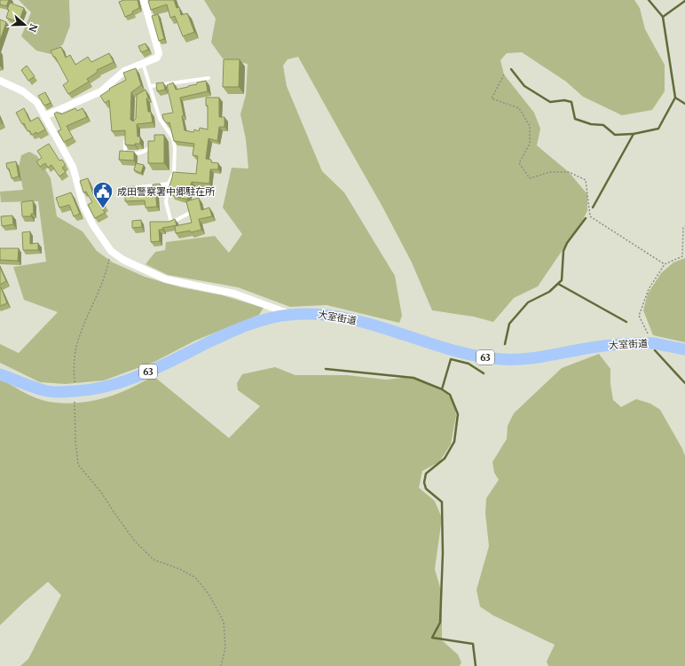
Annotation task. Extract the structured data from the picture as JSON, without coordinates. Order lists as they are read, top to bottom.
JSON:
{
  "streets": {
    "main road": ["大室街道", "63"]
  },
  "places": {
    "public building": ["成田警察署中郷駐在所"]
  },
  "north": "right"
}
